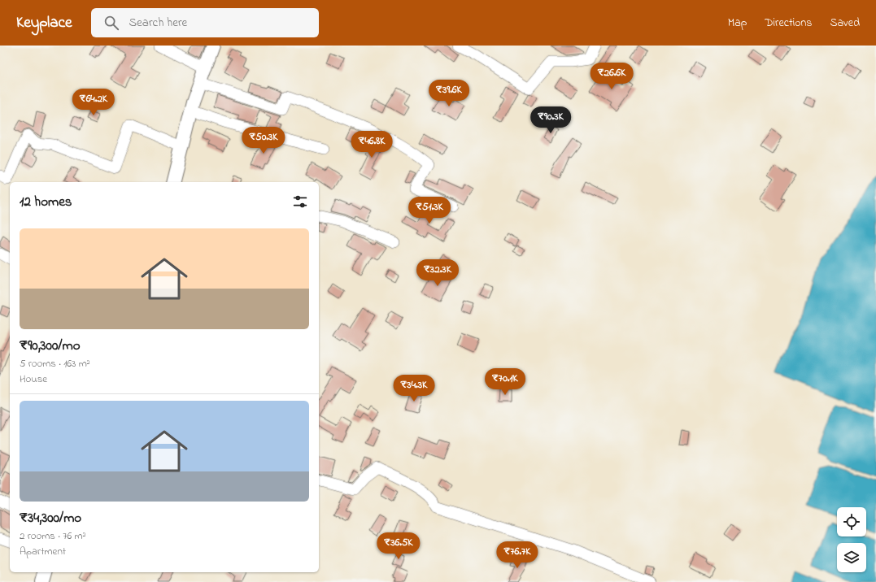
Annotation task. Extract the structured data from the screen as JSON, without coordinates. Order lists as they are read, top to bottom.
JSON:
{
  "page": {
    "header": "Keyplace",
    "search": "Search here",
    "nav": ["Map", "Directions", "Saved"],
    "price": [
      "₹26.6K",
      "₹39.6K",
      "₹64.2K",
      "₹90.3K",
      "₹50.3K",
      "₹46.8K",
      "₹51.3K",
      "₹32.3K",
      "₹70.1K",
      "₹34.3K",
      "₹36.5K",
      "₹76.7K"
    ],
    "heading": "12 homes",
    "list": [
      {
        "name": "₹90,300/mo",
        "note": "5 rooms · 163 m² · House"
      },
      {
        "name": "₹34,300/mo",
        "note": "2 rooms · 76 m² · Apartment"
      }
    ]
  }
}
